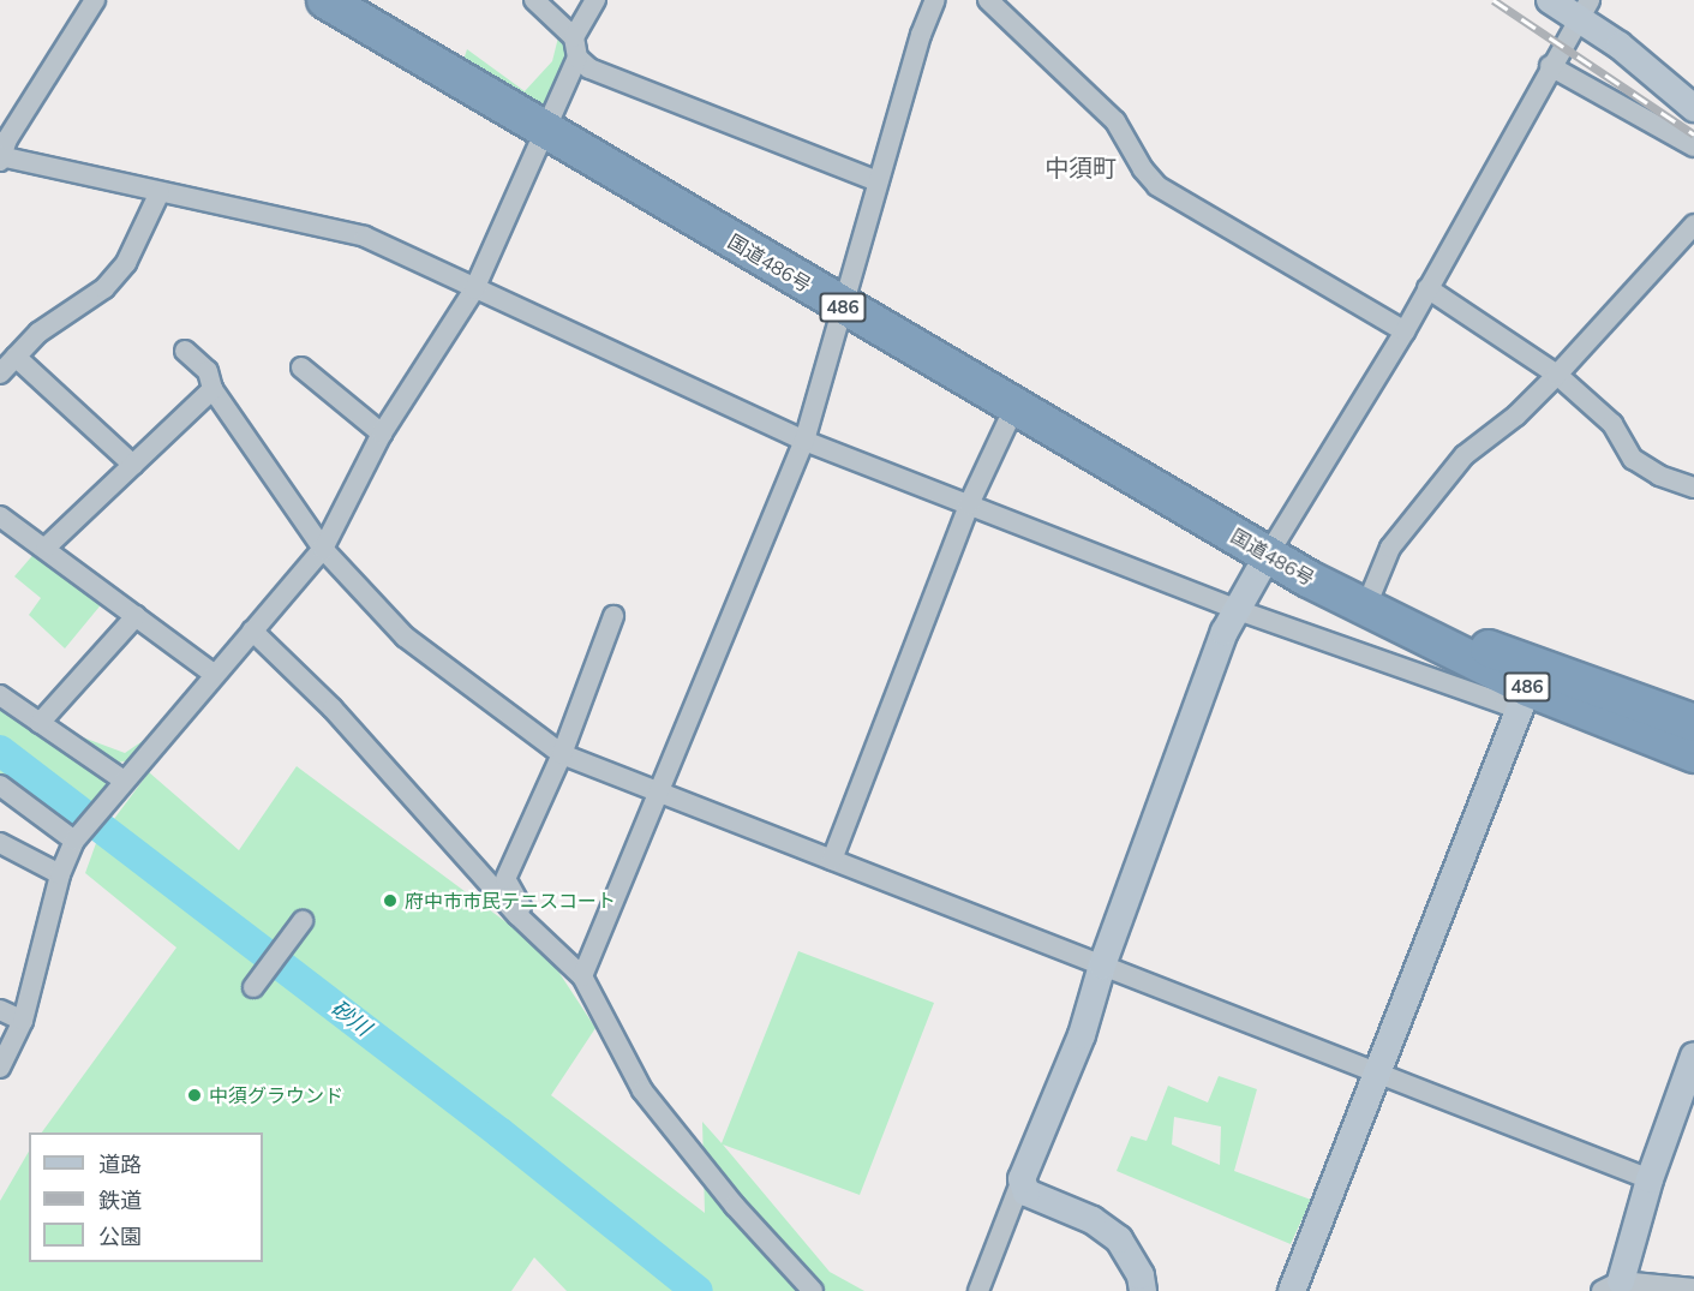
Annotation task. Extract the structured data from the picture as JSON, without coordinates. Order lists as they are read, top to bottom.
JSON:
{
  "streets": {
    "highway": ["国道486号", "486"]
  },
  "districts": ["中須町"],
  "water": ["砂川"],
  "places": ["府中市市民テニスコート", "中須グラウンド"],
  "legend": ["道路", "鉄道", "公園"]
}
